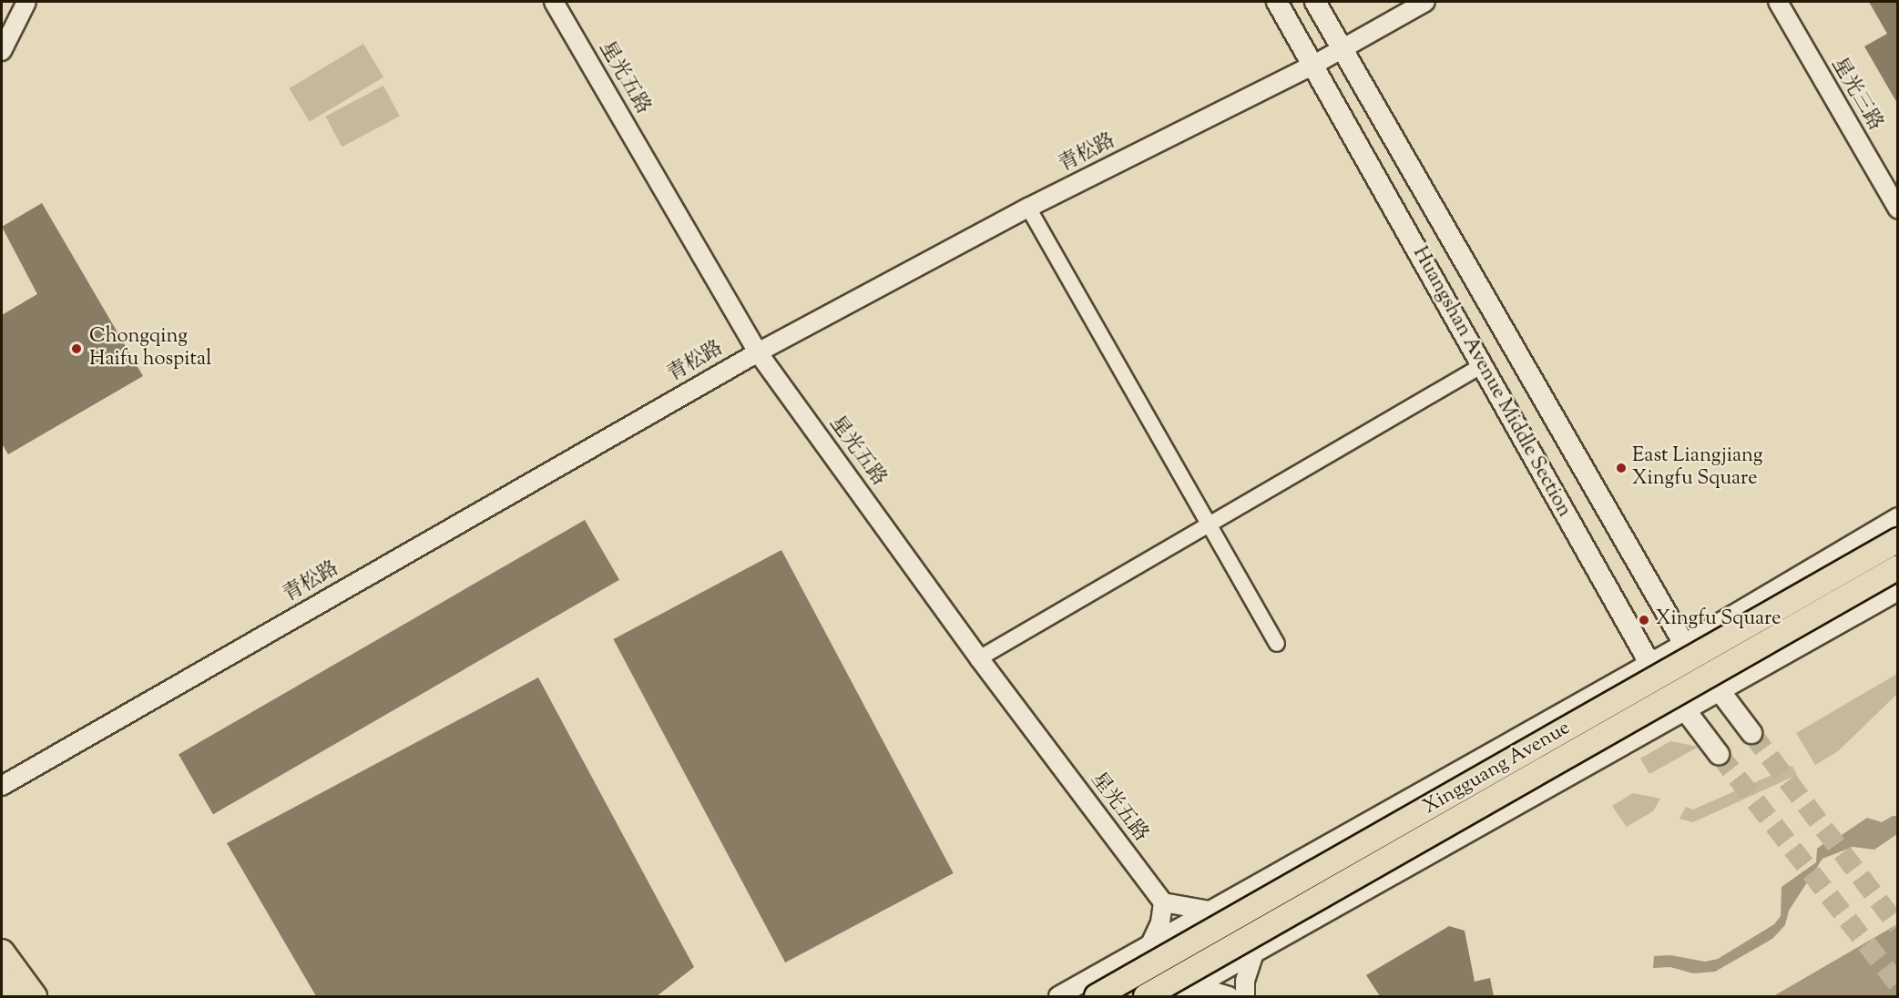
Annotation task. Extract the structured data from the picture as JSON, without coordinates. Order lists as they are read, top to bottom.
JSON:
{
  "streets": {
    "main road": ["Huangshan Avenue Middle Section", "Xingguang Avenue"],
    "street": ["星光五路", "星光三路", "青松路"]
  },
  "crossings": [
    ["星光五路", "青松路"],
    ["青松路", "Huangshan Avenue Middle Section"]
  ],
  "places": ["Chongqing Haifu hospital", "East Liangjiang Xingfu Square", "Xingfu Square"]
}
